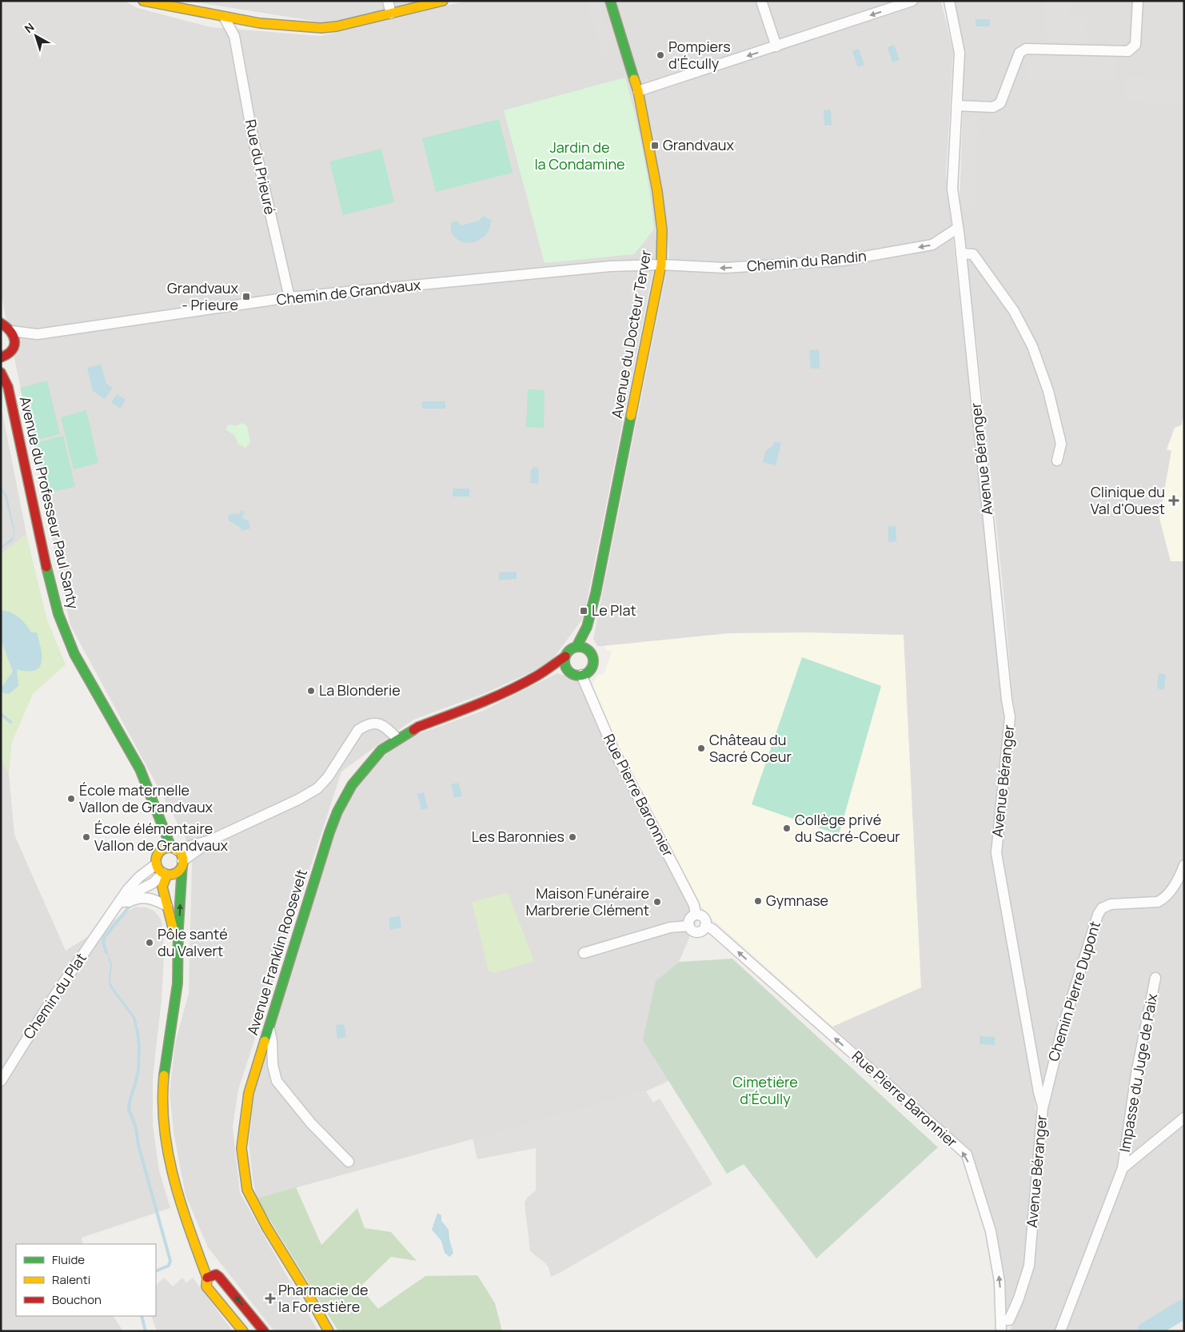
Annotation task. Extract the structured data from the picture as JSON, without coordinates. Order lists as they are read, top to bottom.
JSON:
{
  "streets": {
    "main road": ["Avenue du Docteur Terver", "Avenue du Professeur Paul Santy", "Avenue Franklin Roosevelt"],
    "street": [
      "Rue du Prieuré",
      "Chemin du Randin",
      "Chemin de Grandvaux",
      "Avenue Béranger",
      "Rue Pierre Baronnier",
      "Chemin Pierre Dupont",
      "Chemin du Plat",
      "Impasse du Juge de Paix"
    ]
  },
  "crossings": [
    ["Rue du Prieuré", "Chemin de Grandvaux"],
    ["Chemin du Randin", "Chemin de Grandvaux"],
    ["Chemin du Randin", "Avenue du Docteur Terver"],
    ["Chemin du Randin", "Avenue Béranger"],
    ["Chemin de Grandvaux", "Avenue du Docteur Terver"],
    ["Chemin de Grandvaux", "Avenue du Professeur Paul Santy"],
    ["Avenue du Docteur Terver", "Rue Pierre Baronnier"],
    ["Avenue du Docteur Terver", "Avenue Franklin Roosevelt"],
    ["Avenue Béranger", "Rue Pierre Baronnier"],
    ["Avenue Béranger", "Chemin Pierre Dupont"],
    ["Avenue du Professeur Paul Santy", "Chemin du Plat"],
    ["Rue Pierre Baronnier", "Avenue Franklin Roosevelt"]
  ],
  "one_way": ["Chemin du Randin", "Rue Pierre Baronnier"],
  "parks": ["Jardin de la Condamine", "Cimetière d'Écully"],
  "places": {
    "other": [
      "Pompiers d'Écully",
      "La Blonderie",
      "Château du Sacré Coeur",
      "École maternelle Vallon de Grandvaux",
      "Collège privé du Sacré-Coeur",
      "École élémentaire Vallon de Grandvaux",
      "Les Baronnies",
      "Gymnase",
      "Maison Funéraire Marbrerie Clément",
      "Pôle santé du Valvert"
    ],
    "transit": ["Grandvaux", "Grandvaux - Prieure", "Le Plat"],
    "health": ["Clinique du Val d'Ouest", "Pharmacie de la Forestière"]
  },
  "legend": ["Fluide", "Ralenti", "Bouchon"],
  "north": "top left"
}
